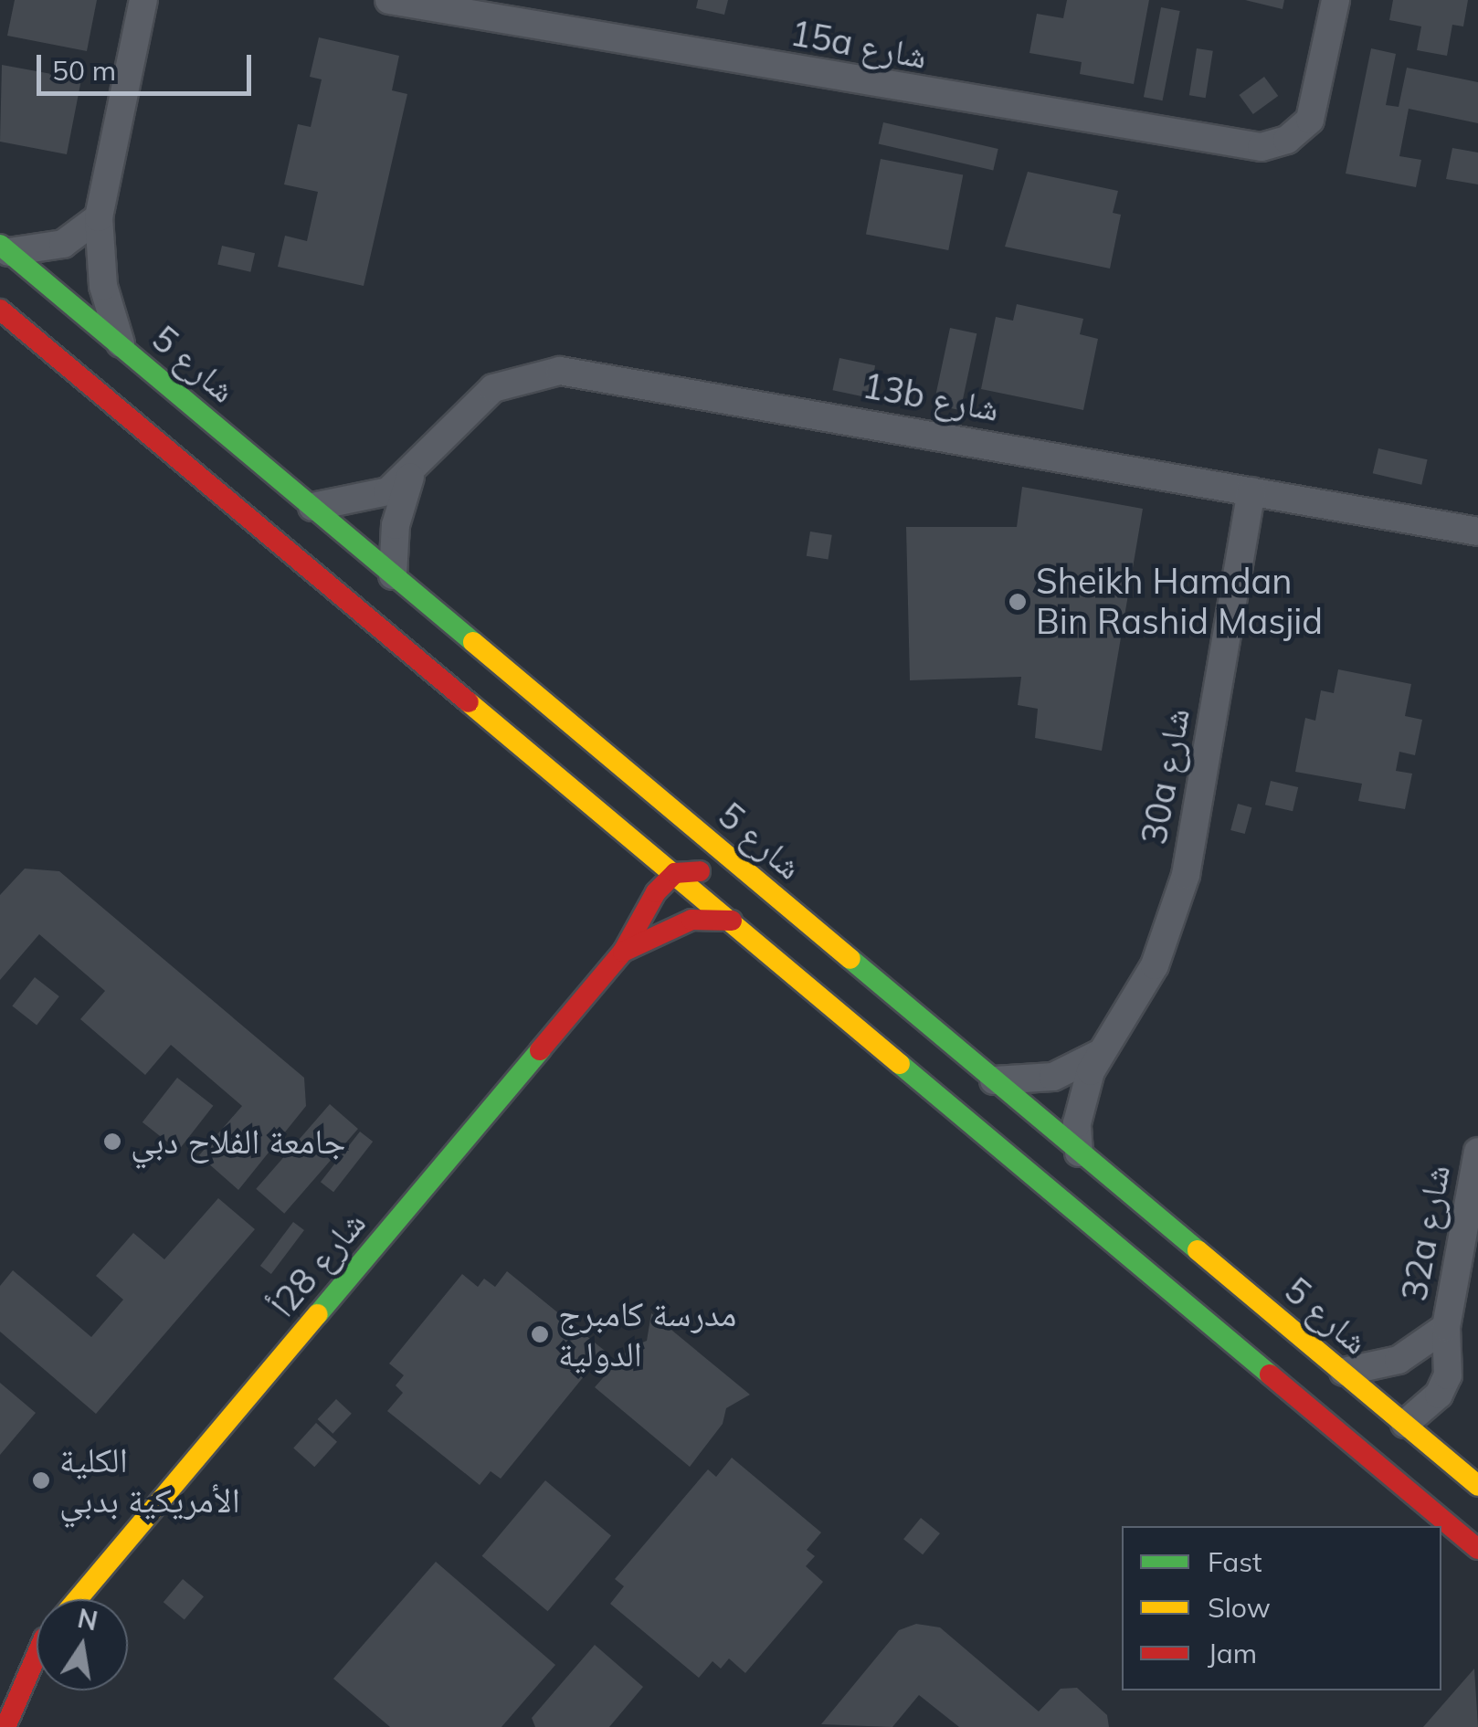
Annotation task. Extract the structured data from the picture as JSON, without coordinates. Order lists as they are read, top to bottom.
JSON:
{
  "streets": {
    "street": [
      "15a شارع",
      "شارع 5",
      "13b شارع",
      "30a شارع",
      "32a شارع",
      "شارع 28أ"
    ]
  },
  "crossings": [
    ["شارع 5", "13b شارع"],
    ["شارع 5", "30a شارع"],
    ["شارع 5", "32a شارع"],
    ["13b شارع", "30a شارع"]
  ],
  "places": [
    "Sheikh Hamdan Bin Rashid Masjid",
    "جامعة الفلاح دبي",
    "مدرسة كامبرج الدولية",
    "الكلية الأمريكية بدبي"
  ],
  "legend": ["Fast", "Slow", "Jam"],
  "scale_bar": "50 m",
  "north": "top"
}
